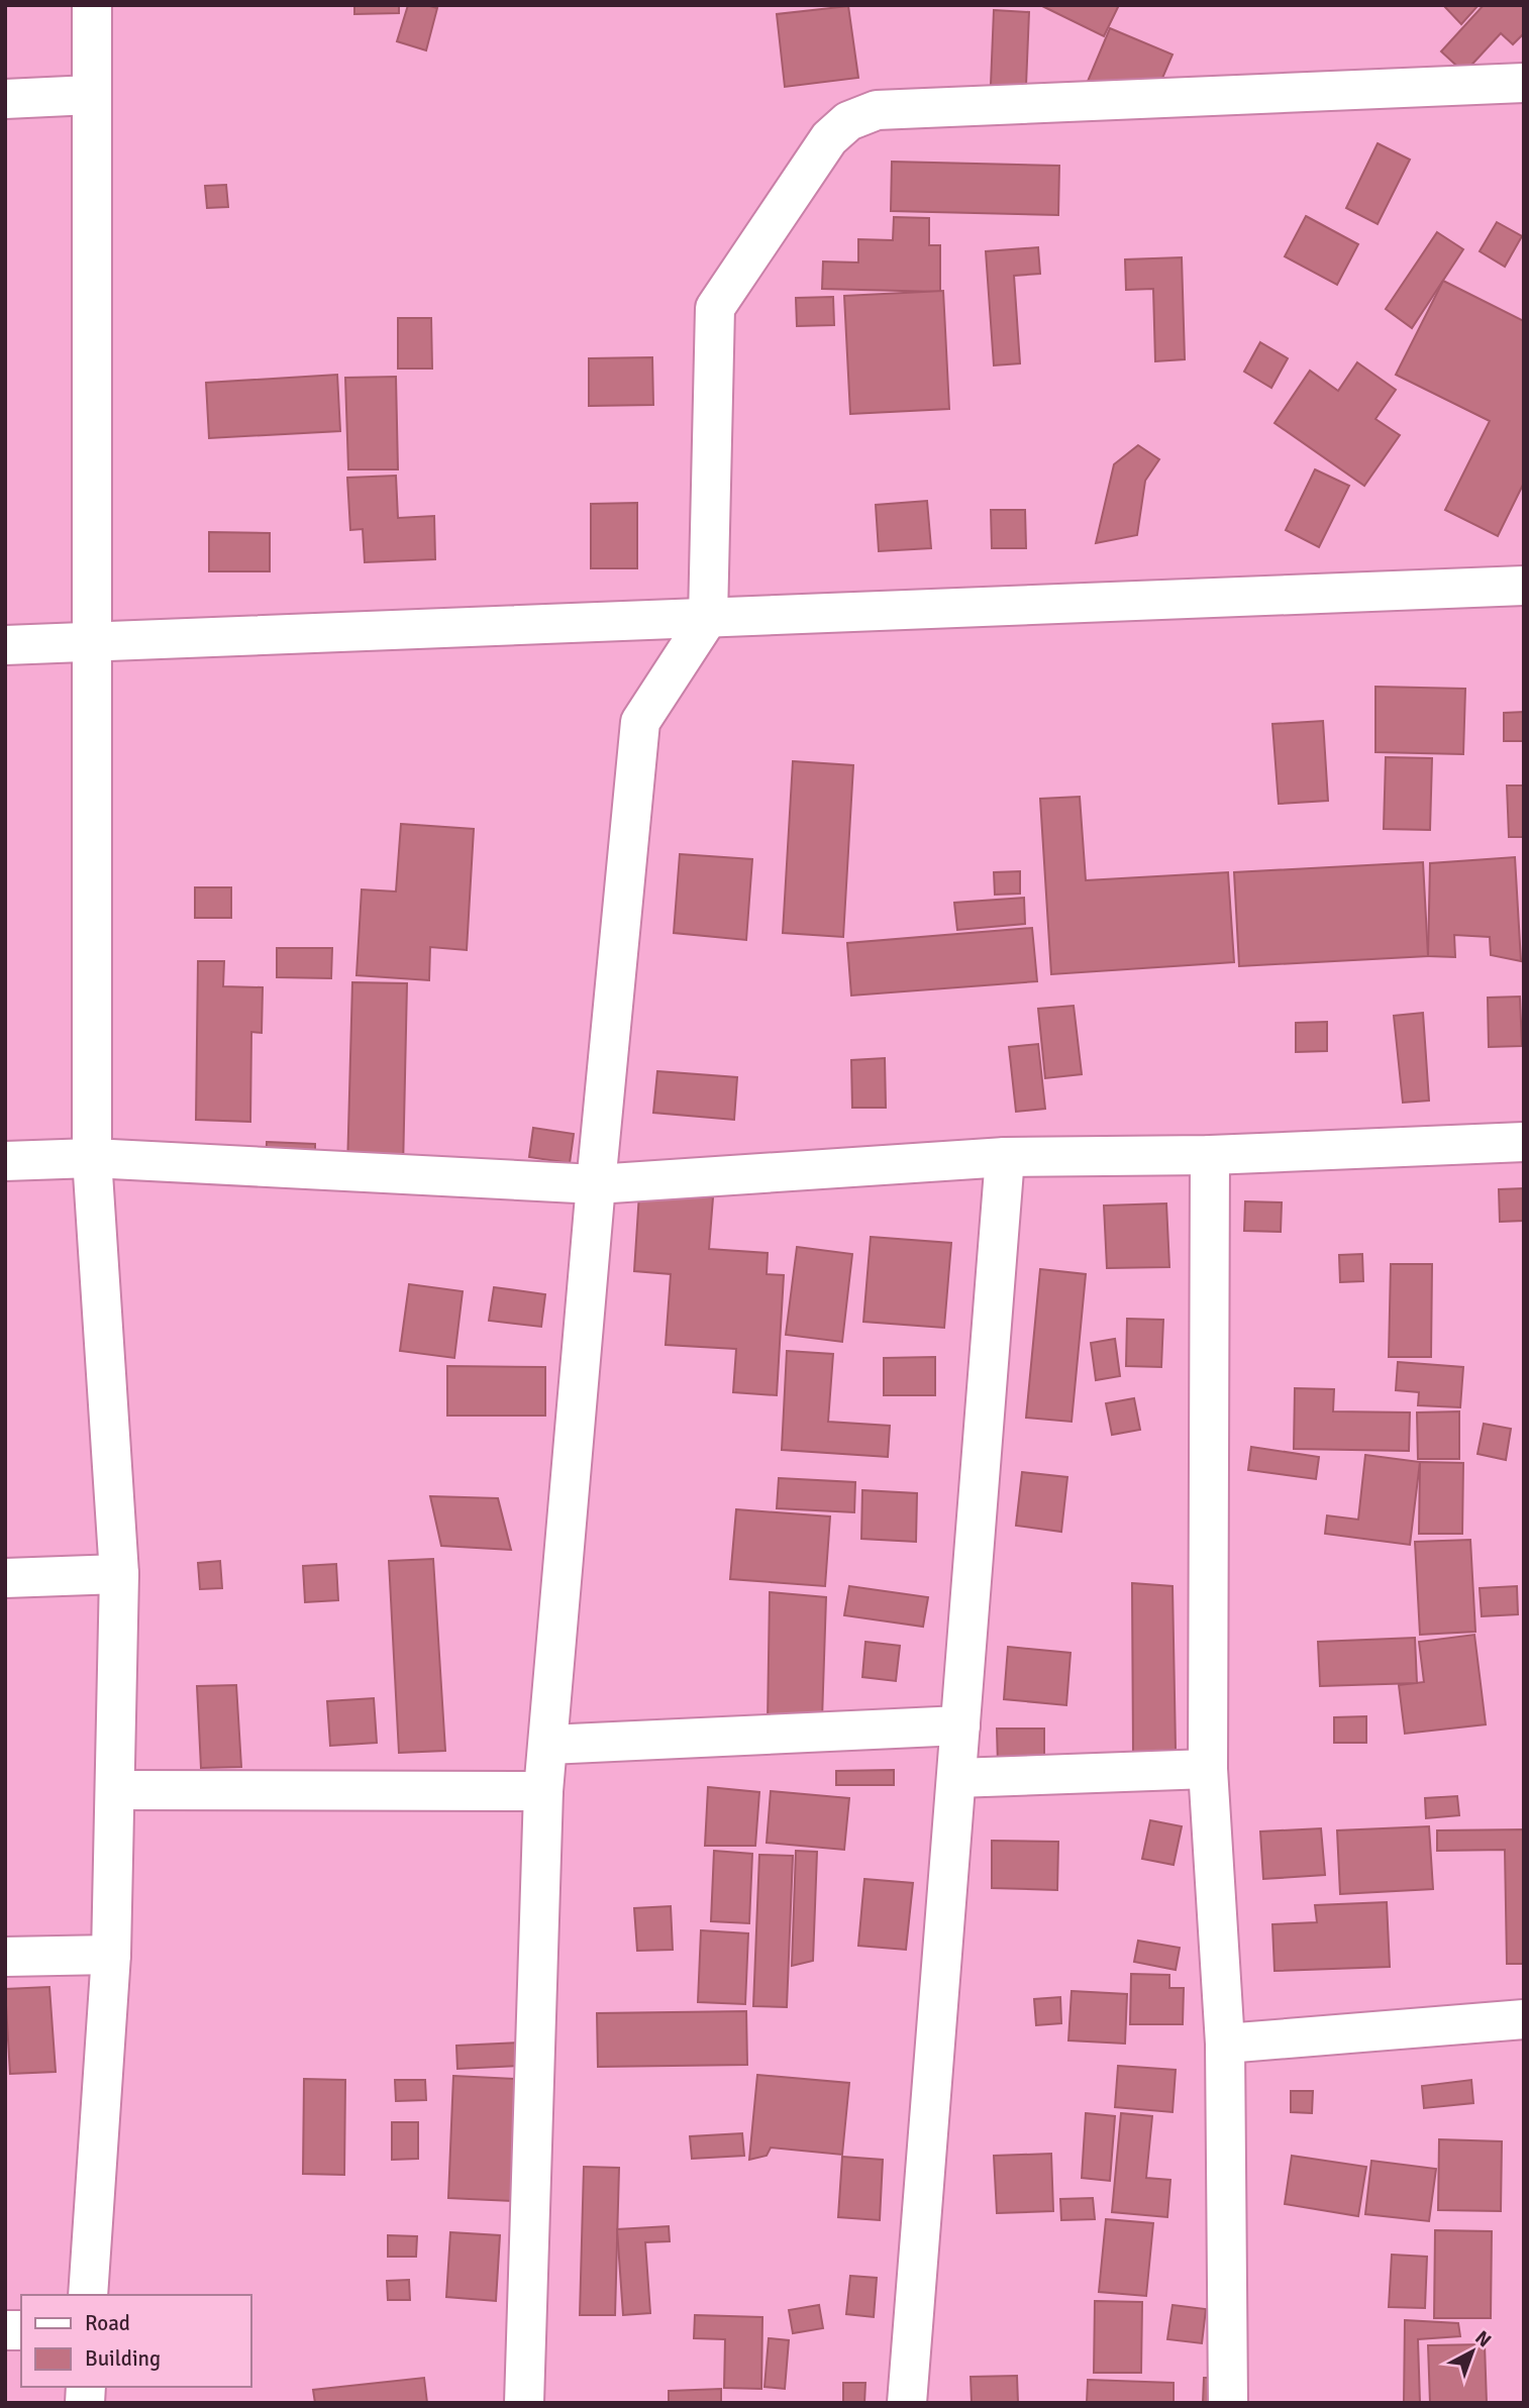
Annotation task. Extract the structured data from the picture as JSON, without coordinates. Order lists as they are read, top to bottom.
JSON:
{
  "legend": ["Road", "Building"],
  "north": "top right"
}
